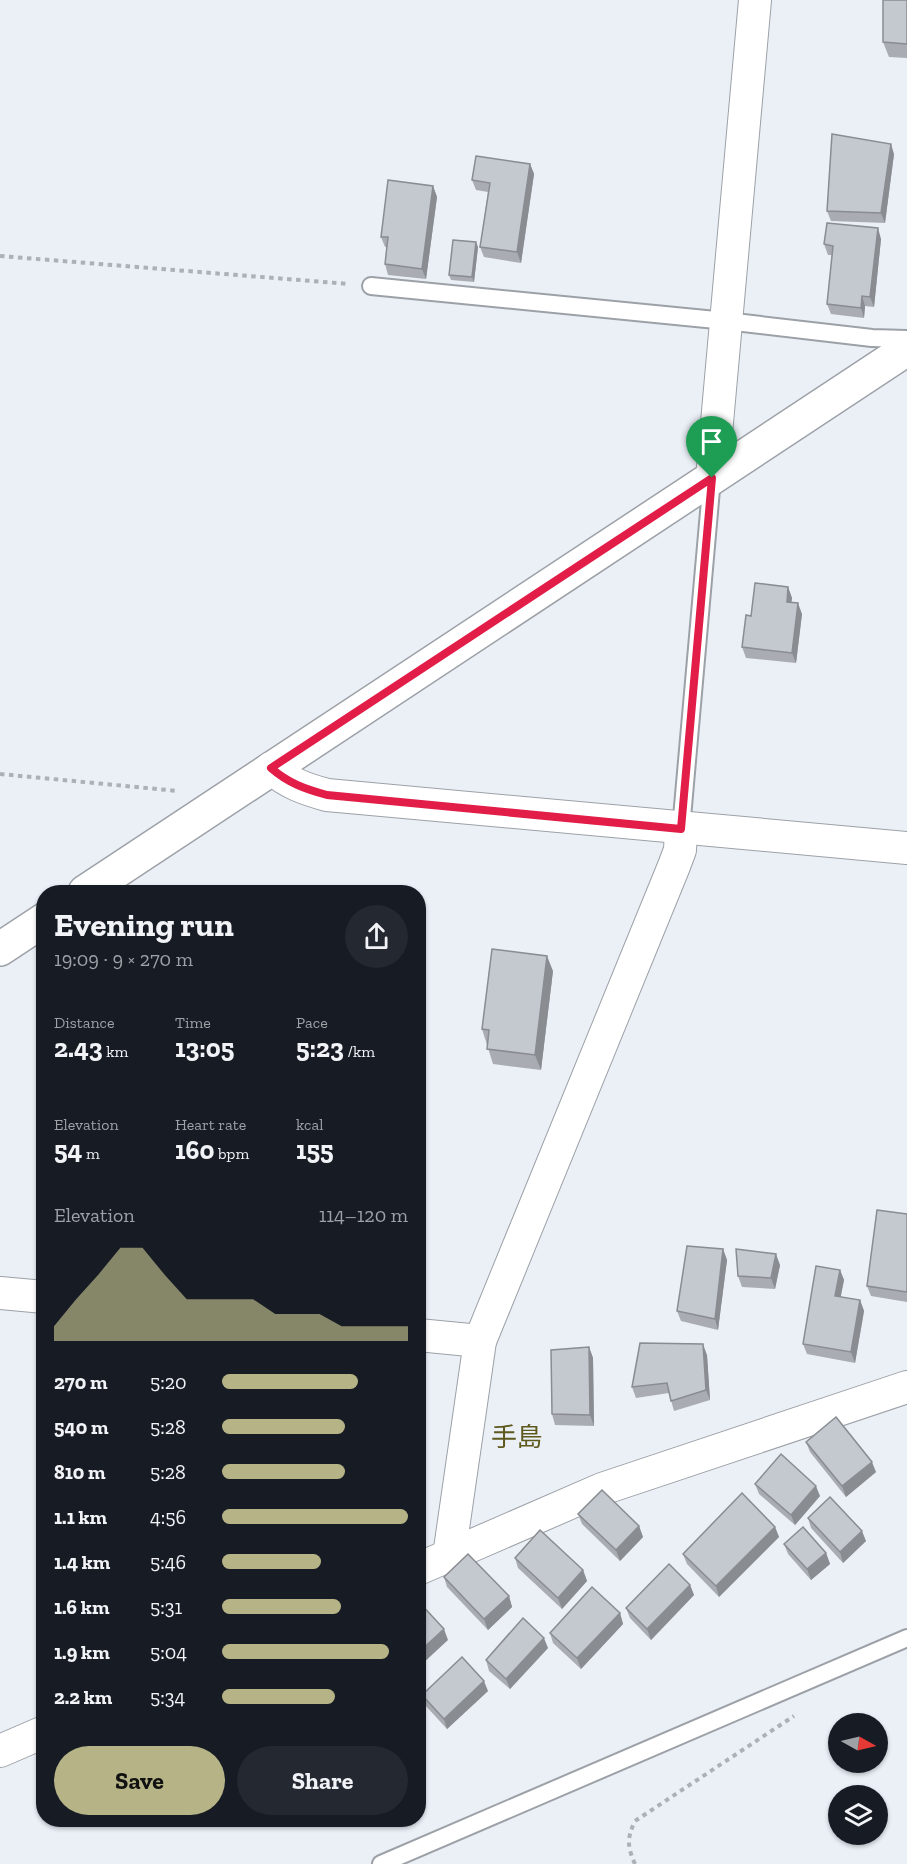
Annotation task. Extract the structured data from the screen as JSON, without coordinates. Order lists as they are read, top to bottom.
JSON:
{
  "districts": ["手島"],
  "north": "right",
  "page": {
    "heading": ["Evening run", "19:09 · 9 × 270 m"],
    "stats": [
      ["Distance", "2.43 km"],
      ["Time", "13:05"],
      ["Pace", "5:23 /km"],
      ["Elevation", "54 m"],
      ["Heart rate", "160 bpm"],
      ["kcal", "155"]
    ],
    "chart": ["Elevation", "114–120 m"],
    "list": [
      {
        "name": "270 m",
        "note": "5:20"
      },
      {
        "name": "540 m",
        "note": "5:28"
      },
      {
        "name": "810 m",
        "note": "5:28"
      },
      {
        "name": "1.1 km",
        "note": "4:56"
      },
      {
        "name": "1.4 km",
        "note": "5:46"
      },
      {
        "name": "1.6 km",
        "note": "5:31"
      },
      {
        "name": "1.9 km",
        "note": "5:04"
      },
      {
        "name": "2.2 km",
        "note": "5:34"
      }
    ],
    "buttons": ["Save", "Share"]
  }
}
